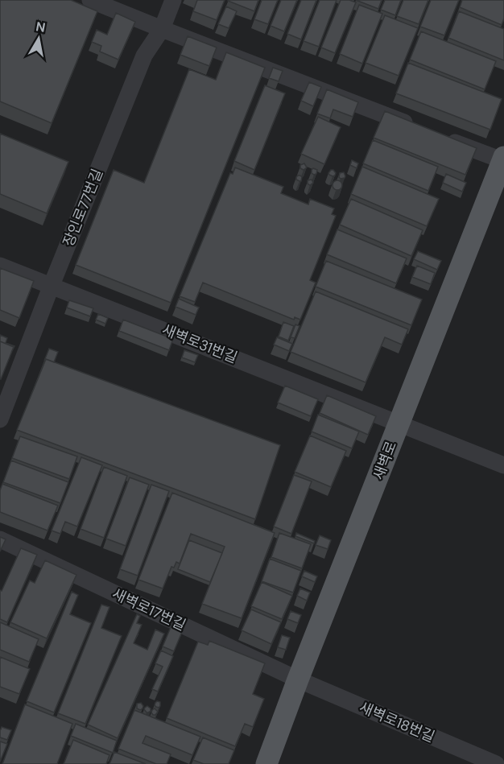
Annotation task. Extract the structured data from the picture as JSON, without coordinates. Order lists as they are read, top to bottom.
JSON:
{
  "streets": {
    "main road": ["새벽로"],
    "street": [
      "장인로77번길",
      "새벽로31번길",
      "새벽로17번길",
      "새벽로18번길"
    ]
  },
  "crossings": [
    ["장인로77번길", "새벽로31번길"],
    ["새벽로31번길", "새벽로"],
    ["새벽로", "새벽로17번길"],
    ["새벽로", "새벽로18번길"],
    ["새벽로17번길", "새벽로18번길"]
  ],
  "north": "top"
}
